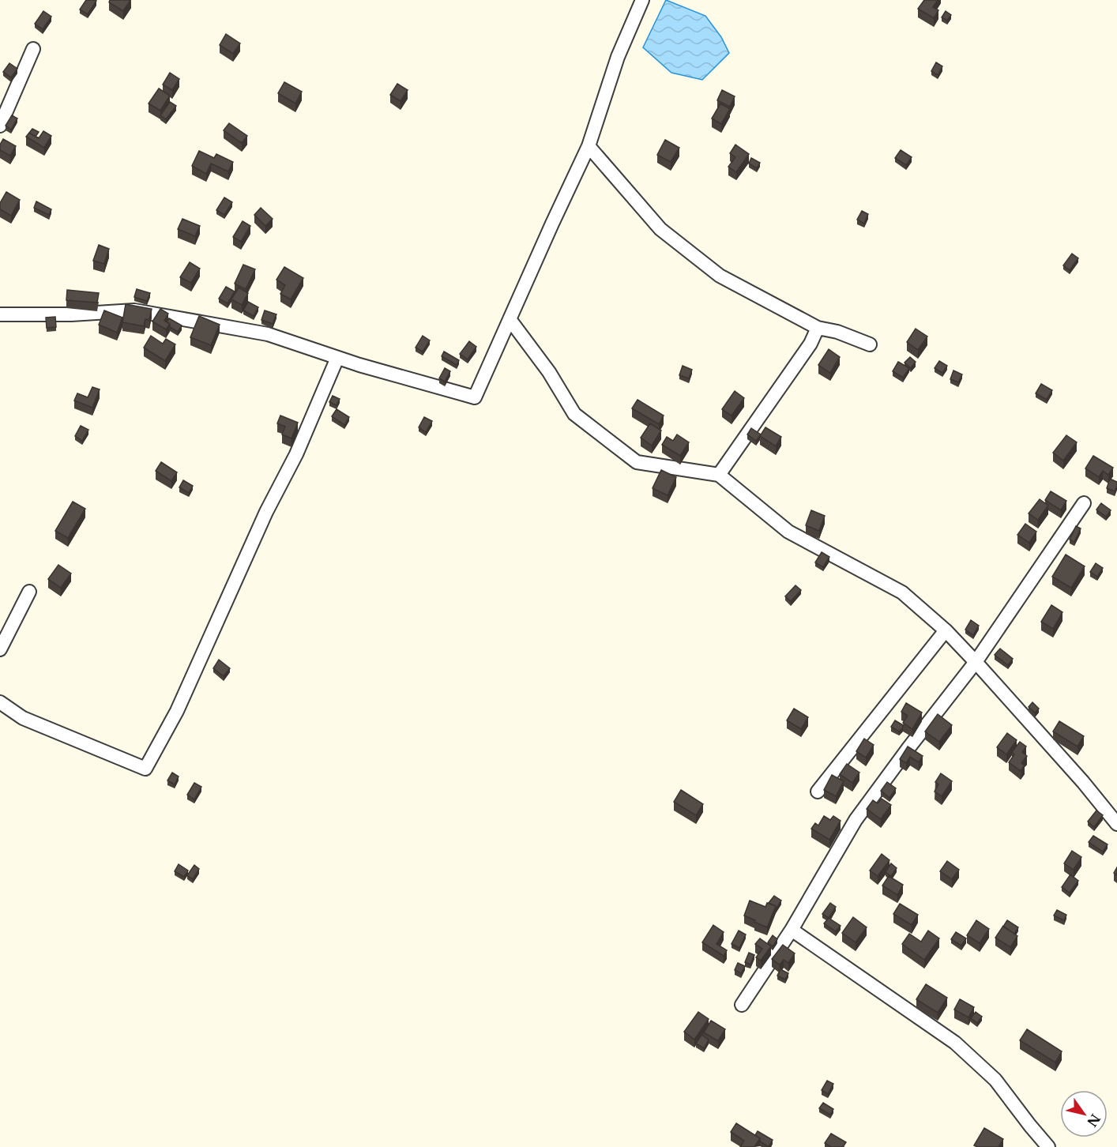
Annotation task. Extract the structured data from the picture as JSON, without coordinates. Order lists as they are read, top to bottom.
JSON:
{
  "north": "bottom right"
}
